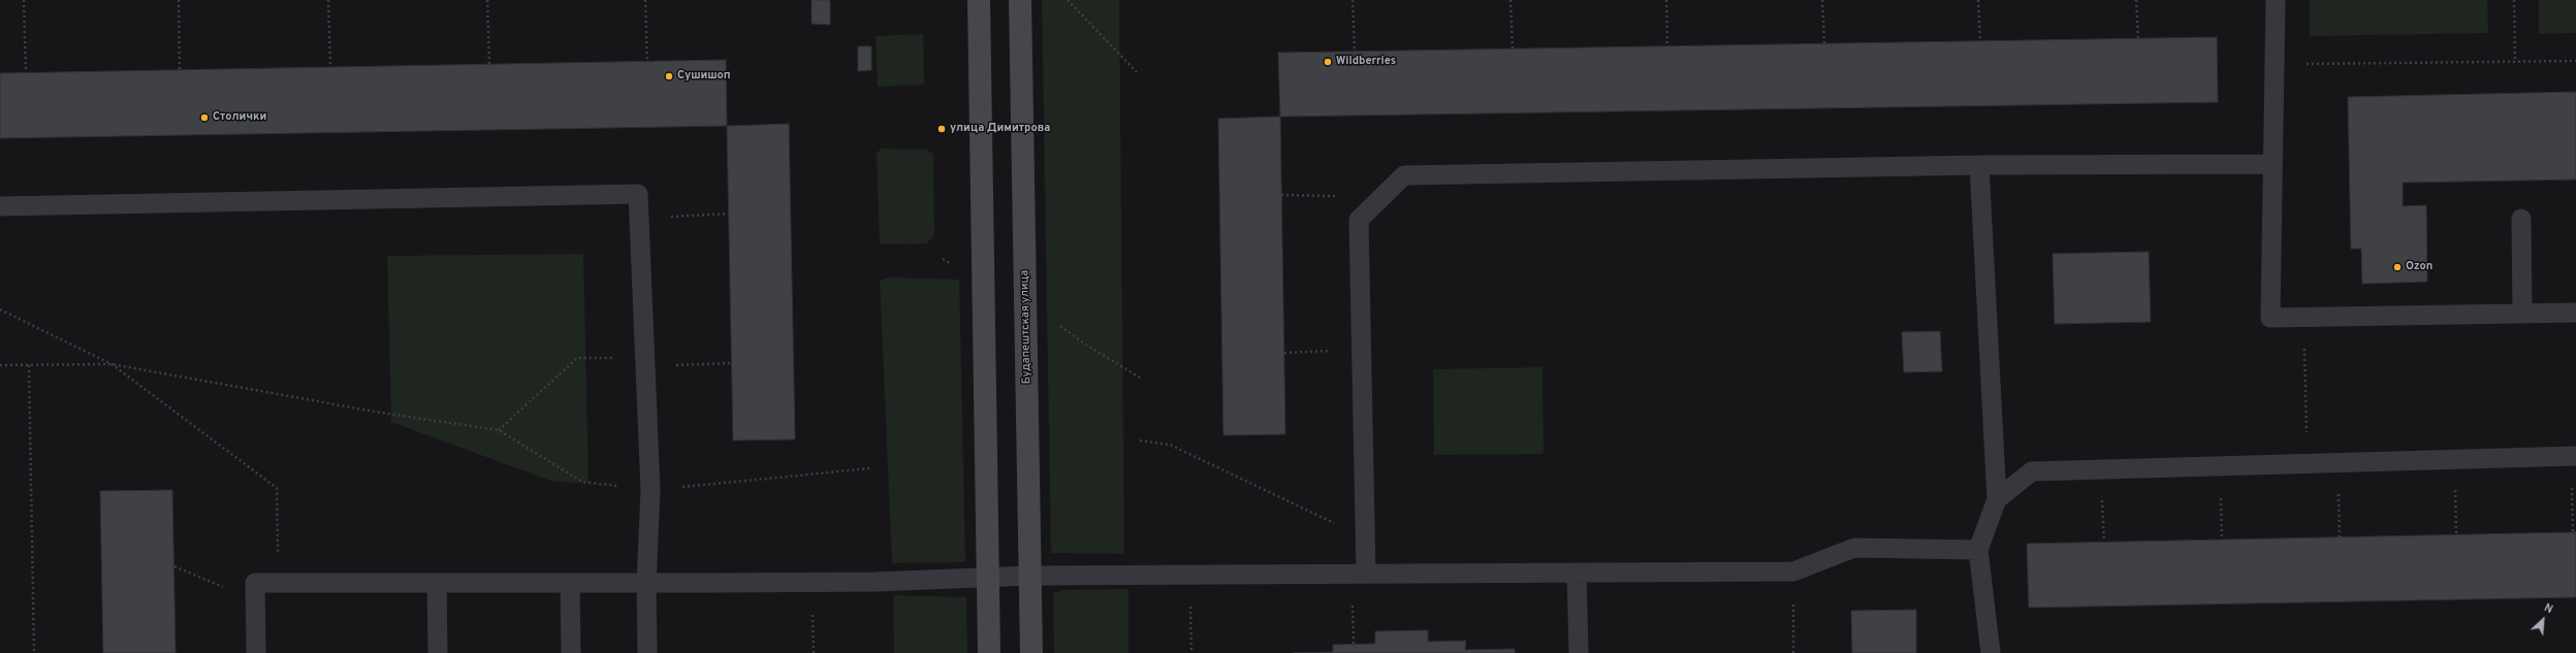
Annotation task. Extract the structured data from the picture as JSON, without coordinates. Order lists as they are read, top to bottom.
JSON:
{
  "streets": {
    "street": ["Будапештская улица"]
  },
  "places": [
    "Wildberries",
    "Сушишоп",
    "Столички",
    "улица Димитрова",
    "Ozon"
  ],
  "north": "top right"
}
